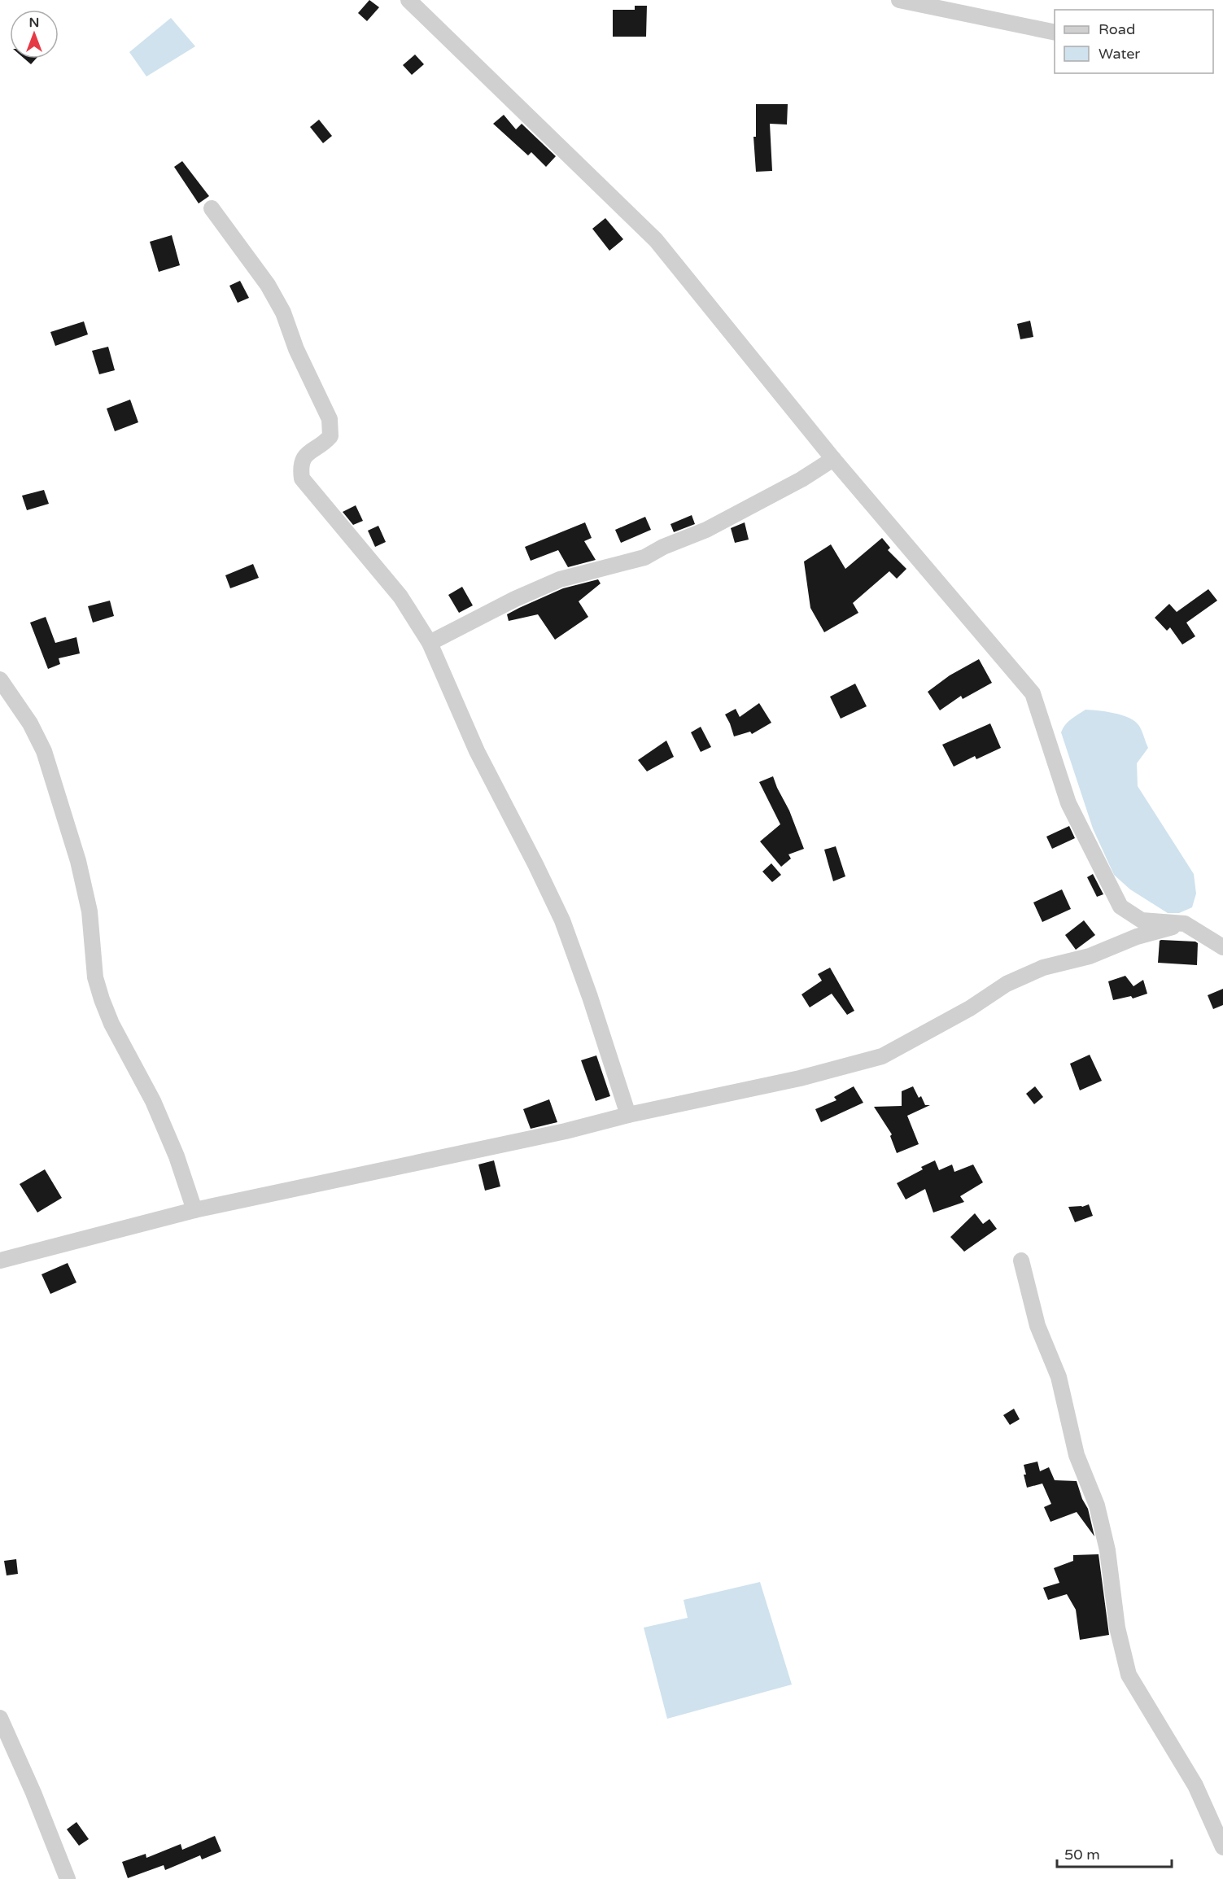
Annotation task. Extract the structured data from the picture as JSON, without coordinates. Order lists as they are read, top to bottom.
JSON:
{
  "legend": ["Road", "Water"],
  "scale_bar": "50 m",
  "north": "top"
}
